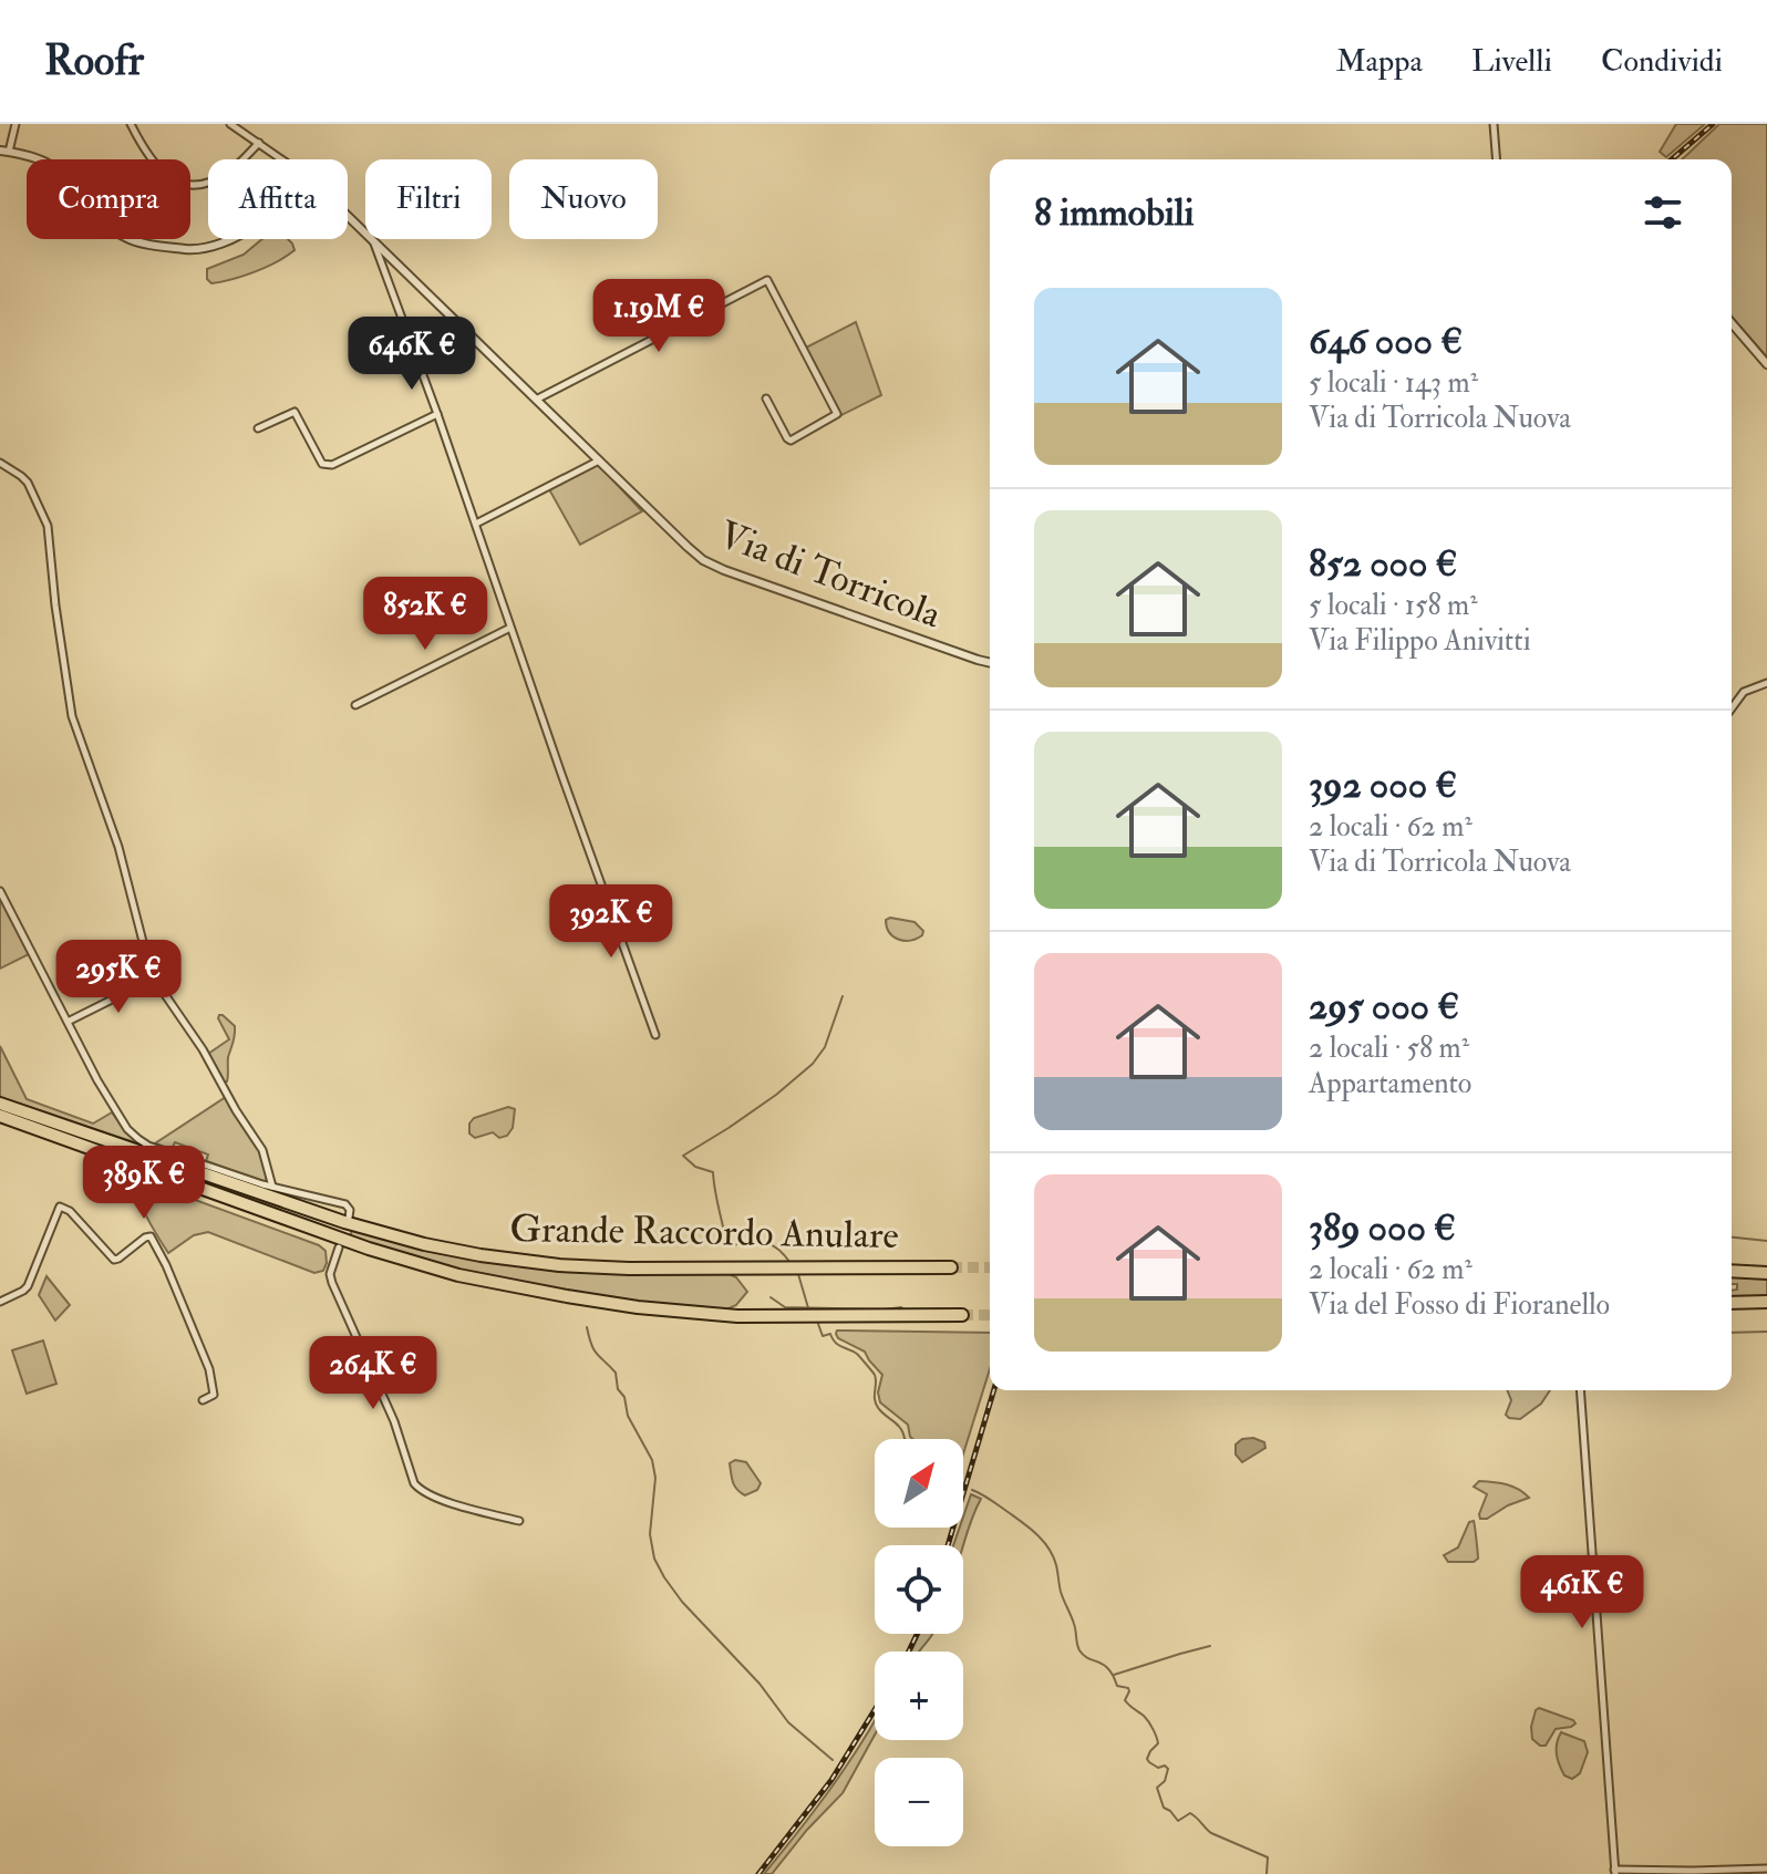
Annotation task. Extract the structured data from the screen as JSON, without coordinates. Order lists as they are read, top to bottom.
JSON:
{
  "streets": {
    "highway": ["Grande Raccordo Anulare"],
    "street": ["Via di Torricola"]
  },
  "north": "top right",
  "page": {
    "header": "Roofr",
    "nav": ["Mappa", "Livelli", "Condividi"],
    "chip": [
      "Compra",
      "Affitta",
      "Filtri",
      "Nuovo"
    ],
    "heading": "8 immobili",
    "list": [
      {
        "name": "646 000 €",
        "note": "5 locali · 143 m² · Via di Torricola Nuova"
      },
      {
        "name": "852 000 €",
        "note": "5 locali · 158 m² · Via Filippo Anivitti"
      },
      {
        "name": "392 000 €",
        "note": "2 locali · 62 m² · Via di Torricola Nuova"
      },
      {
        "name": "295 000 €",
        "note": "2 locali · 58 m² · Appartamento"
      },
      {
        "name": "389 000 €",
        "note": "2 locali · 62 m² · Via del Fosso di Fioranello"
      }
    ],
    "price": [
      "1.19M €",
      "646K €",
      "852K €",
      "392K €",
      "295K €",
      "389K €",
      "264K €",
      "461K €"
    ],
    "map_buttons": ["+", "−"]
  }
}
